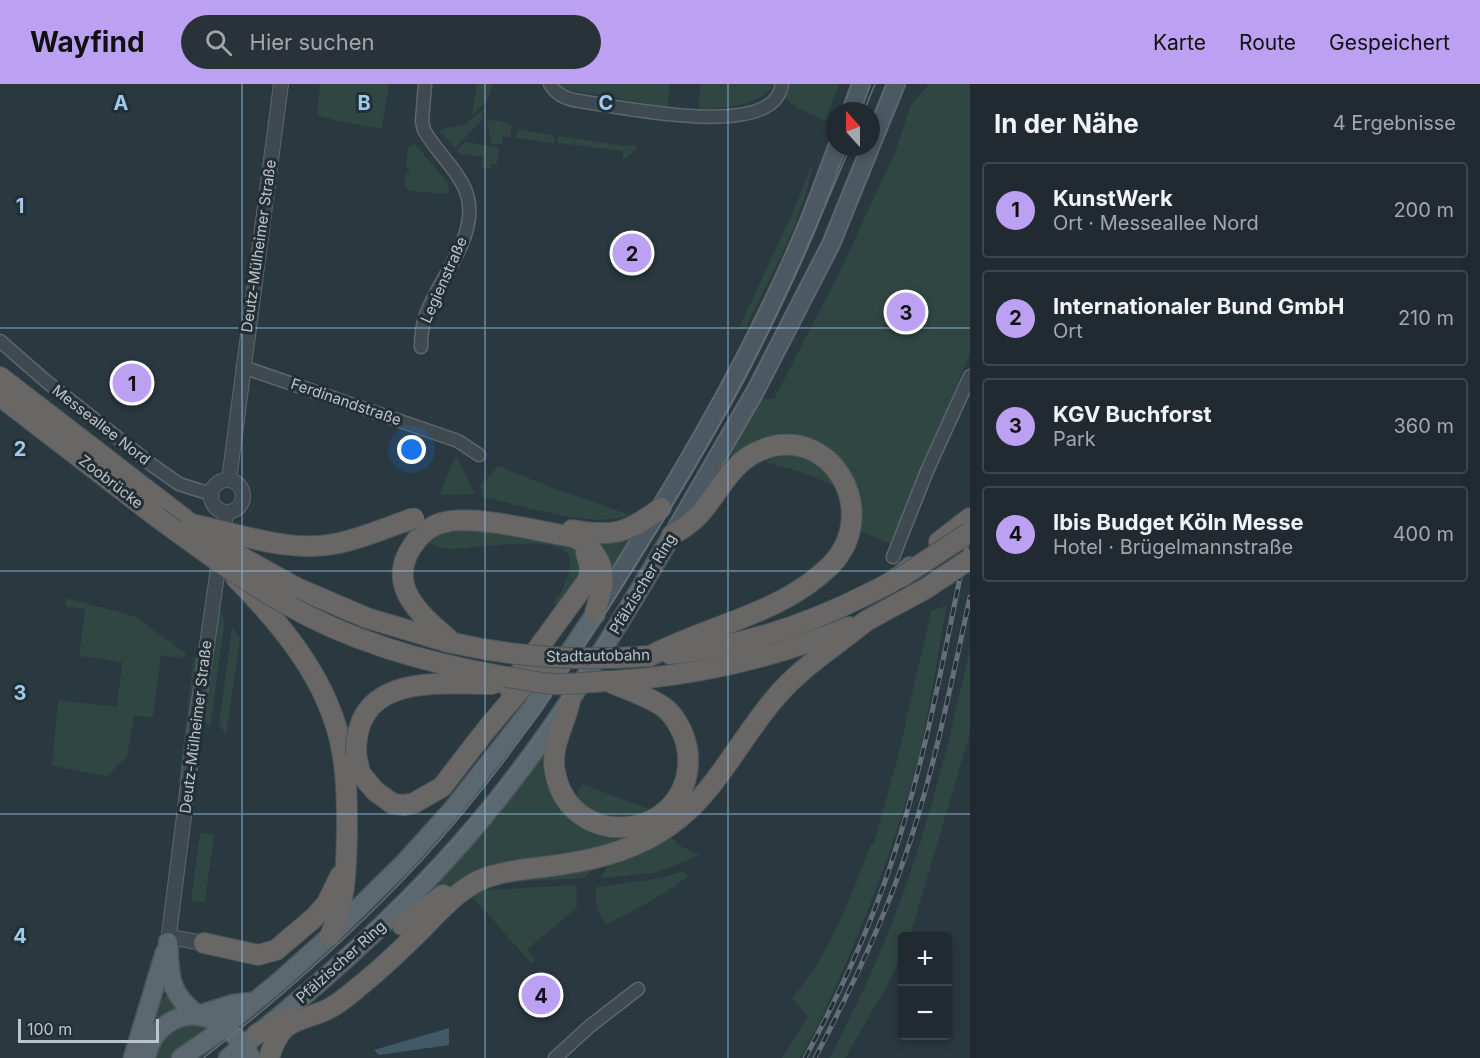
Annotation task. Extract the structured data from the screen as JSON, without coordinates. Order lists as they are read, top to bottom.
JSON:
{
  "streets": {
    "highway": ["Zoobrücke", "Stadtautobahn"],
    "main road": ["Pfälzischer Ring"],
    "street": [
      "Deutz-Mülheimer Straße",
      "Legienstraße",
      "Ferdinandstraße",
      "Messeallee Nord"
    ]
  },
  "crossings": [
    ["Deutz-Mülheimer Straße", "Ferdinandstraße"],
    ["Deutz-Mülheimer Straße", "Messeallee Nord"],
    ["Zoobrücke", "Stadtautobahn"]
  ],
  "scale_bar": "100 m",
  "north": "top",
  "page": {
    "header": "Wayfind",
    "search": "Hier suchen",
    "nav": ["Karte", "Route", "Gespeichert"],
    "heading": ["In der Nähe", "4 Ergebnisse"],
    "list": [
      {
        "mark": "1",
        "name": "KunstWerk",
        "note": "Ort · Messeallee Nord",
        "value": "200 m"
      },
      {
        "mark": "2",
        "name": "Internationaler Bund GmbH",
        "note": "Ort",
        "value": "210 m"
      },
      {
        "mark": "3",
        "name": "KGV Buchforst",
        "note": "Park",
        "value": "360 m"
      },
      {
        "mark": "4",
        "name": "Ibis Budget Köln Messe",
        "note": "Hotel · Brügelmannstraße",
        "value": "400 m"
      }
    ],
    "pins": [
      "2",
      "3",
      "1",
      "4"
    ],
    "map_buttons": ["+", "−"],
    "scale": "100 m"
  },
  "grid": {
    "columns": ["A", "B", "C"],
    "rows": [
      "1",
      "2",
      "3",
      "4"
    ]
  }
}
